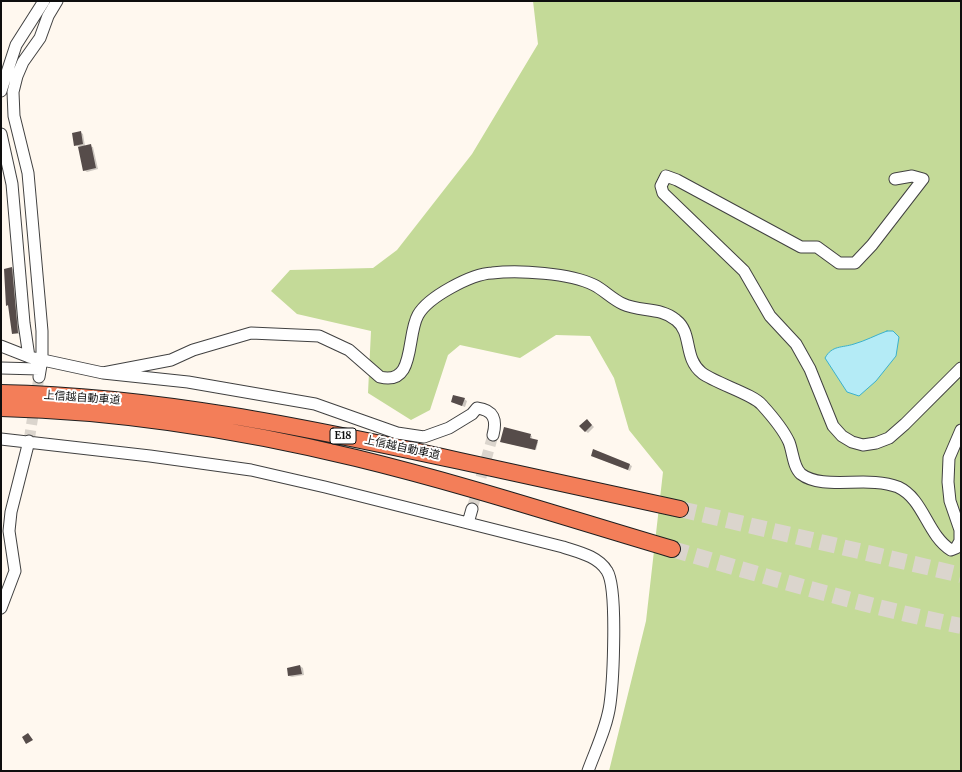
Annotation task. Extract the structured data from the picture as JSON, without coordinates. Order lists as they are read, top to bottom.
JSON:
{
  "streets": {
    "highway": ["上信越自動車道", "E18"]
  }
}
